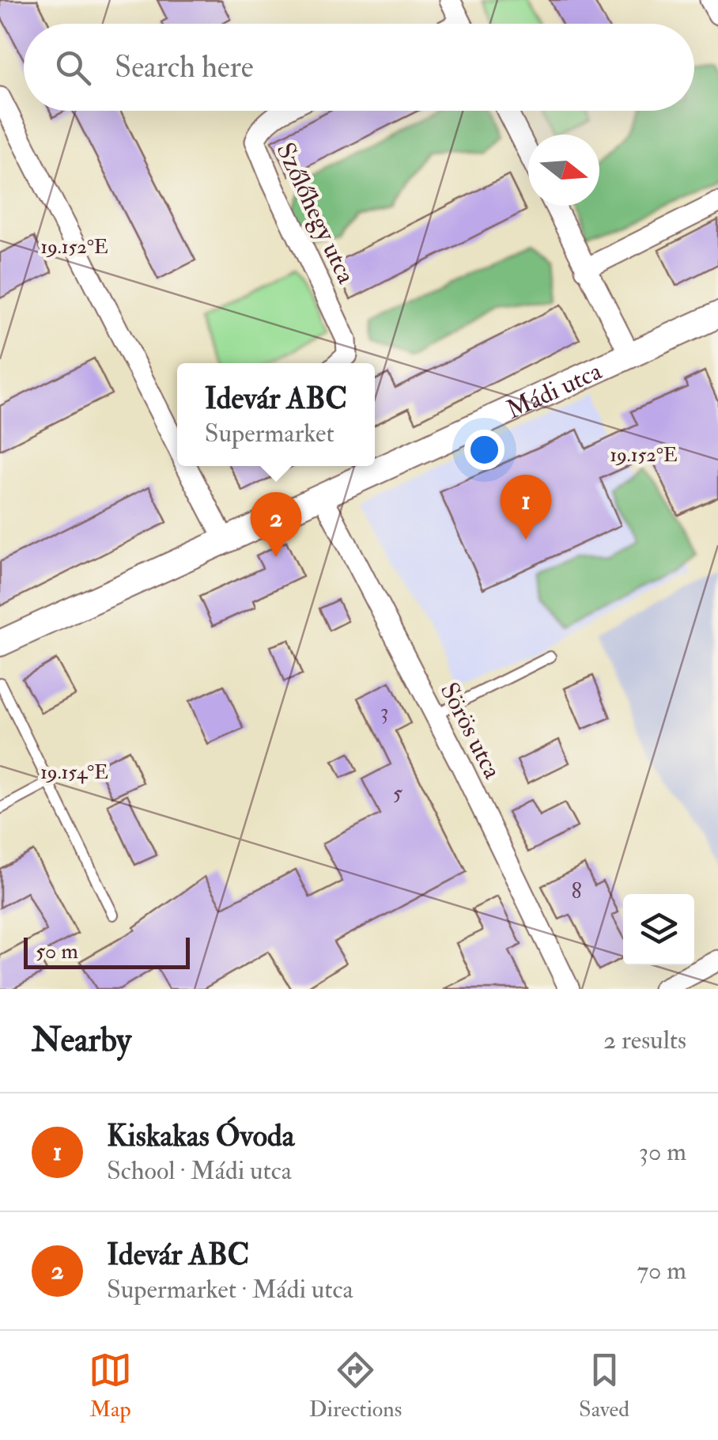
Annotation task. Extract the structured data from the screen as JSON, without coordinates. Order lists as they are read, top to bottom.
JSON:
{
  "streets": {
    "street": ["Szőlőhegy utca", "Mádi utca", "Sörös utca"]
  },
  "crossings": [
    ["Mádi utca", "Sörös utca"]
  ],
  "house_numbers": ["3", "5", "8"],
  "scale_bar": "50 m",
  "north": "right",
  "page": {
    "search": "Search here",
    "popup": ["Idevár ABC", "Supermarket"],
    "pins": ["1", "2"],
    "scale": "50 m",
    "heading": ["Nearby", "2 results"],
    "list": [
      {
        "mark": "1",
        "name": "Kiskakas Óvoda",
        "note": "School · Mádi utca",
        "value": "30 m"
      },
      {
        "mark": "2",
        "name": "Idevár ABC",
        "note": "Supermarket · Mádi utca",
        "value": "70 m"
      }
    ],
    "nav": ["Map", "Directions", "Saved"]
  },
  "coordinates": ["19.152°E", "19.154°E"]
}
